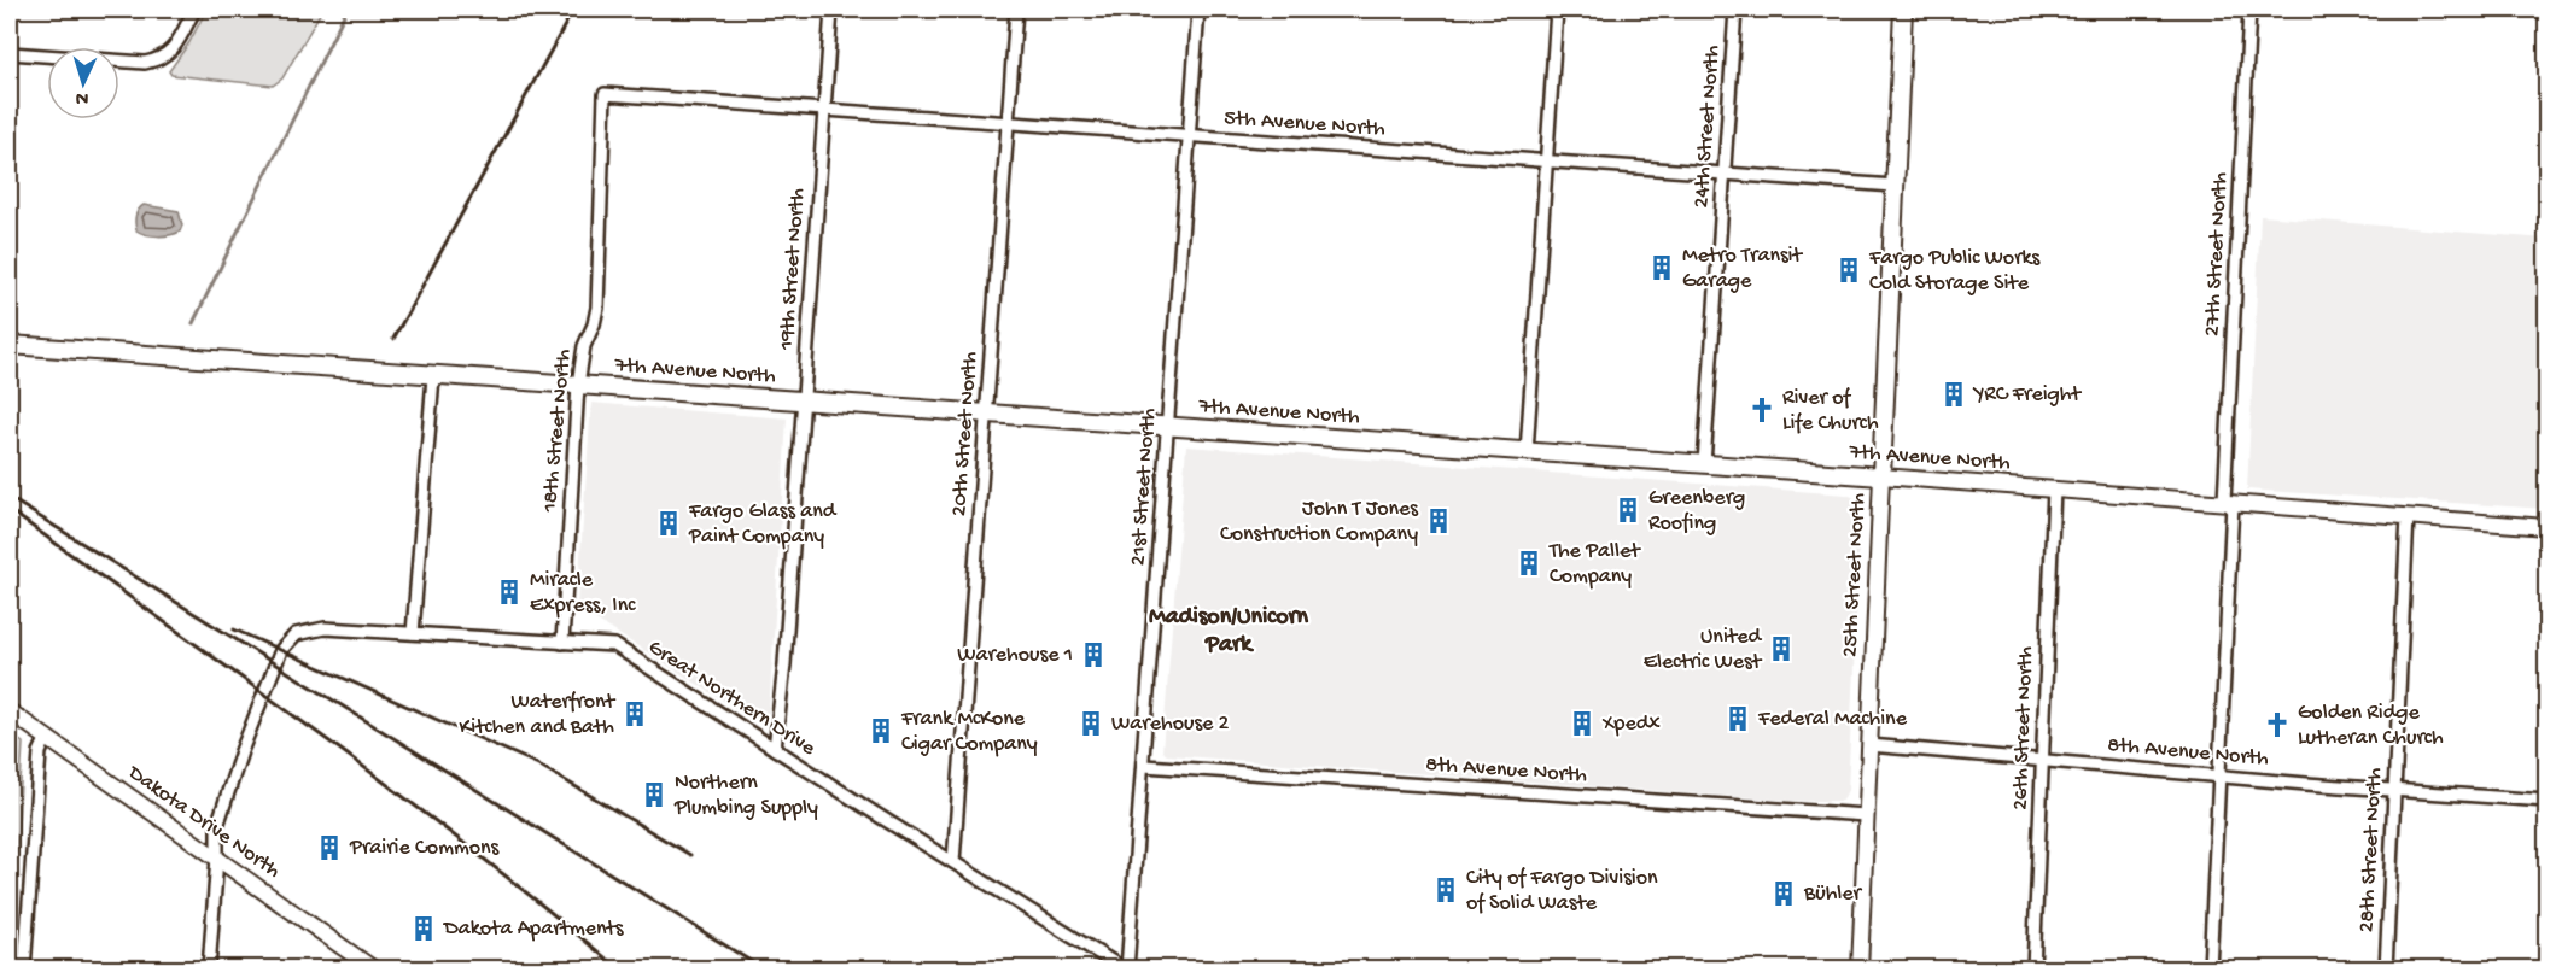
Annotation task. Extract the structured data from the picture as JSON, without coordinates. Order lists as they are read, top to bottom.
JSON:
{
  "streets": {
    "main road": ["7th Avenue North", "25th Street North"],
    "street": [
      "5th Avenue North",
      "24th Street North",
      "27th Street North",
      "19th Street North",
      "18th Street North",
      "20th Street North",
      "21st Street North",
      "Great Northern Drive",
      "26th Street North",
      "8th Avenue North",
      "Dakota Drive North",
      "28th Street North"
    ]
  },
  "crossings": [
    ["5th Avenue North", "24th Street North"],
    ["5th Avenue North", "19th Street North"],
    ["5th Avenue North", "18th Street North"],
    ["5th Avenue North", "20th Street North"],
    ["5th Avenue North", "21st Street North"],
    ["5th Avenue North", "25th Street North"],
    ["24th Street North", "7th Avenue North"],
    ["27th Street North", "7th Avenue North"],
    ["27th Street North", "8th Avenue North"],
    ["19th Street North", "7th Avenue North"],
    ["19th Street North", "Great Northern Drive"],
    ["7th Avenue North", "18th Street North"],
    ["7th Avenue North", "20th Street North"],
    ["7th Avenue North", "21st Street North"],
    ["7th Avenue North", "25th Street North"],
    ["7th Avenue North", "26th Street North"],
    ["7th Avenue North", "28th Street North"],
    ["18th Street North", "Great Northern Drive"],
    ["20th Street North", "Great Northern Drive"],
    ["21st Street North", "Great Northern Drive"],
    ["21st Street North", "8th Avenue North"],
    ["25th Street North", "8th Avenue North"],
    ["Great Northern Drive", "Dakota Drive North"],
    ["26th Street North", "8th Avenue North"],
    ["8th Avenue North", "28th Street North"]
  ],
  "districts": ["Madison/Unicorn Park"],
  "places": {
    "building": [
      "Metro Transit Garage",
      "Fargo Public Works Cold Storage Site",
      "YRC Freight",
      "Greenberg Roofing",
      "John T Jones Construction Company",
      "Fargo Glass and Paint Company",
      "The Pallet Company",
      "Miracle Express, Inc",
      "United Electric West",
      "Warehouse 1",
      "Waterfront Kitchen and Bath",
      "Federal Machine",
      "Warehouse 2",
      "Xpedx",
      "Frank McKone Cigar Company",
      "Northern Plumbing Supply",
      "Prairie Commons",
      "City of Fargo Division of Solid Waste",
      "Bühler",
      "Dakota Apartments"
    ],
    "church": ["River of Life Church", "Golden Ridge Lutheran Church"]
  },
  "north": "bottom"
}
